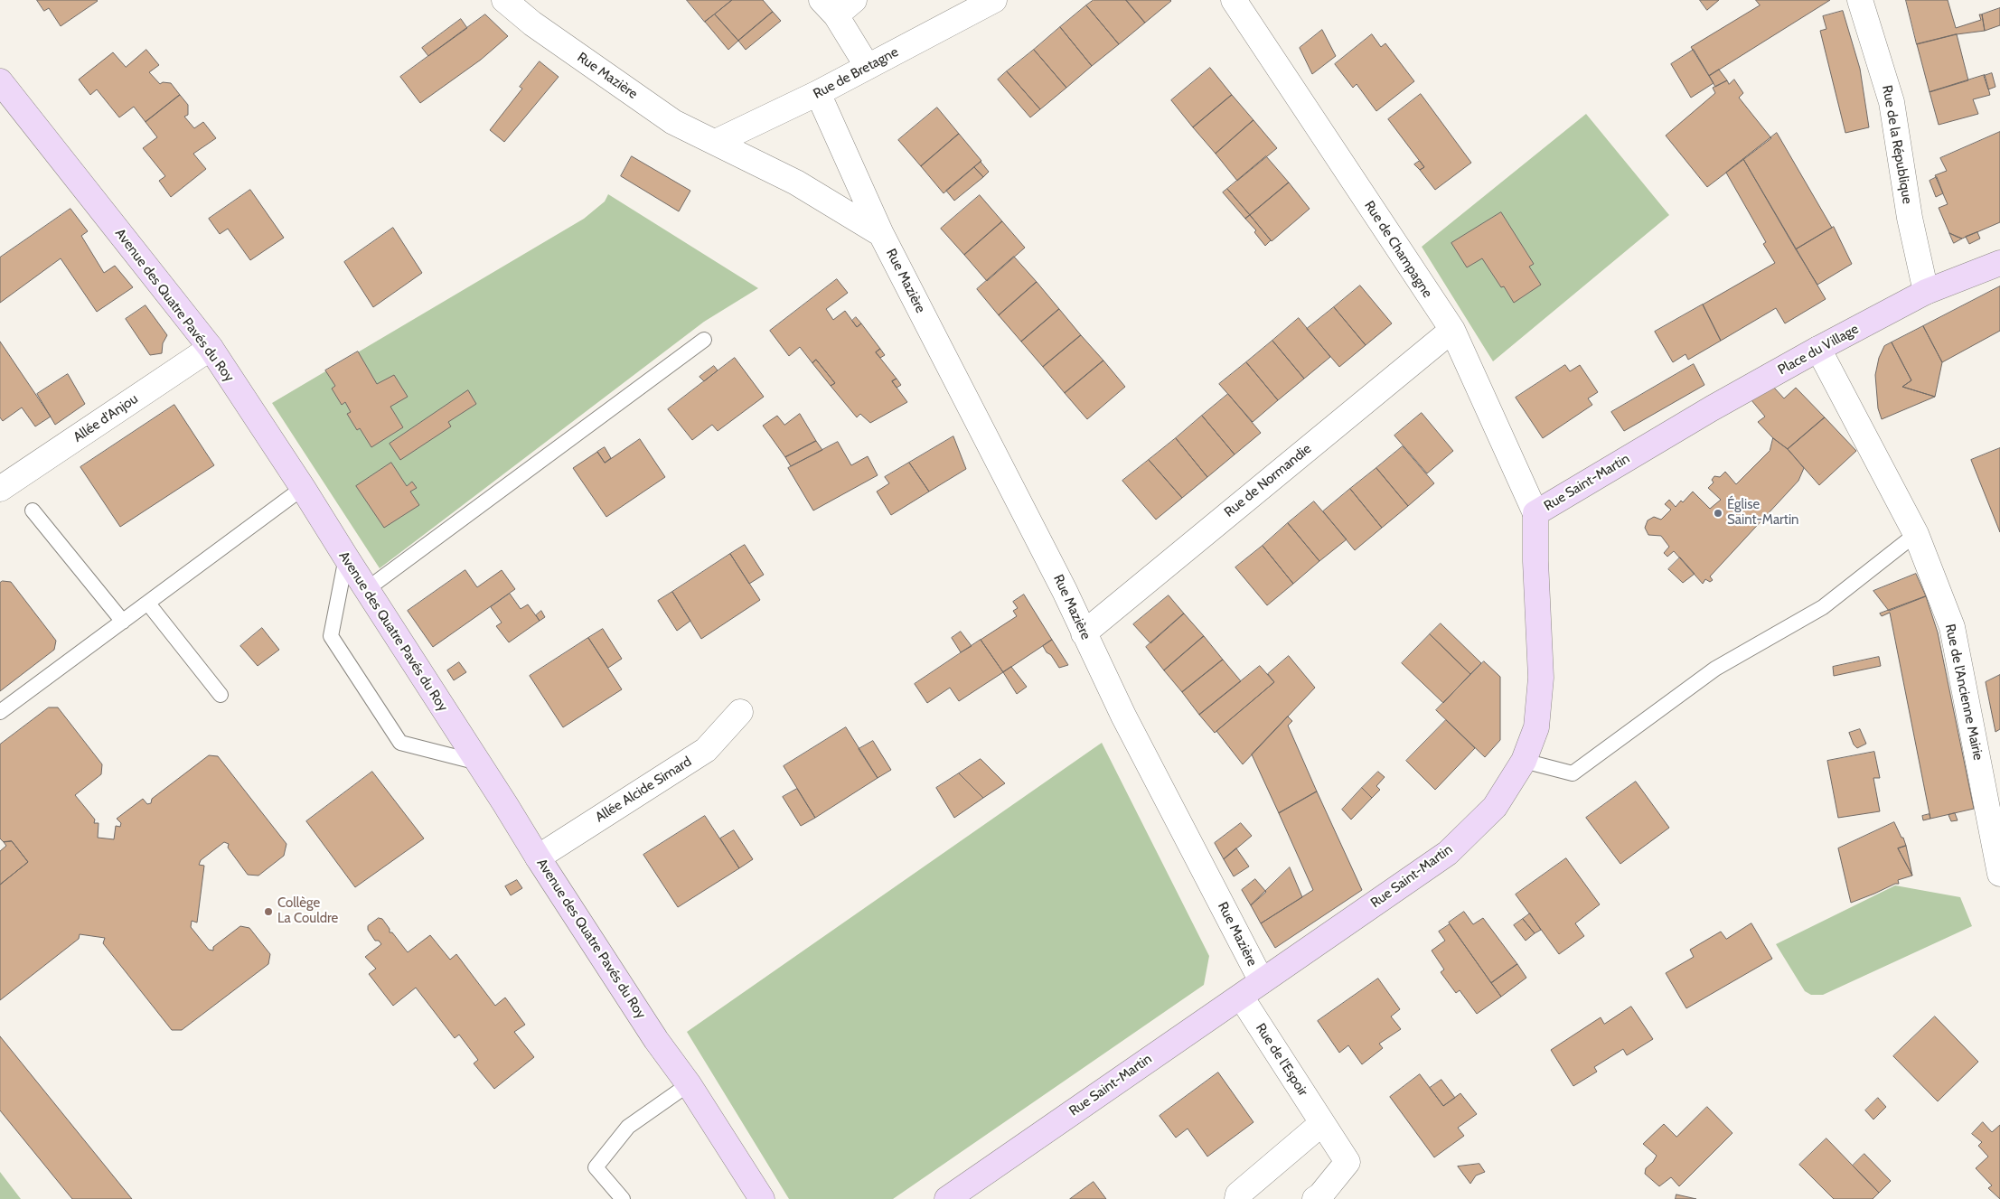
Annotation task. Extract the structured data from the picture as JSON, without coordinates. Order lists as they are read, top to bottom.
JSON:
{
  "streets": {
    "street": [
      "Rue de Bretagne",
      "Rue Mazière",
      "Rue de la République",
      "Rue de Champagne",
      "Avenue des Quatre Pavés du Roy",
      "Place du Village",
      "Allée d'Anjou",
      "Rue de Normandie",
      "Rue Saint-Martin",
      "Rue de l'Ancienne Mairie",
      "Allée Alcide Simard",
      "Rue de l'Espoir"
    ]
  },
  "crossings": [
    ["Rue de Bretagne", "Rue Mazière"],
    ["Rue Mazière", "Rue de Normandie"],
    ["Rue Mazière", "Rue Saint-Martin"],
    ["Rue de la République", "Place du Village"],
    ["Rue de Champagne", "Rue de Normandie"],
    ["Rue de Champagne", "Rue Saint-Martin"],
    ["Avenue des Quatre Pavés du Roy", "Allée d'Anjou"],
    ["Avenue des Quatre Pavés du Roy", "Allée Alcide Simard"],
    ["Place du Village", "Rue Saint-Martin"],
    ["Place du Village", "Rue de l'Ancienne Mairie"],
    ["Rue Saint-Martin", "Rue de l'Espoir"]
  ],
  "places": ["Église Saint-Martin", "Collège La Couldre"]
}
